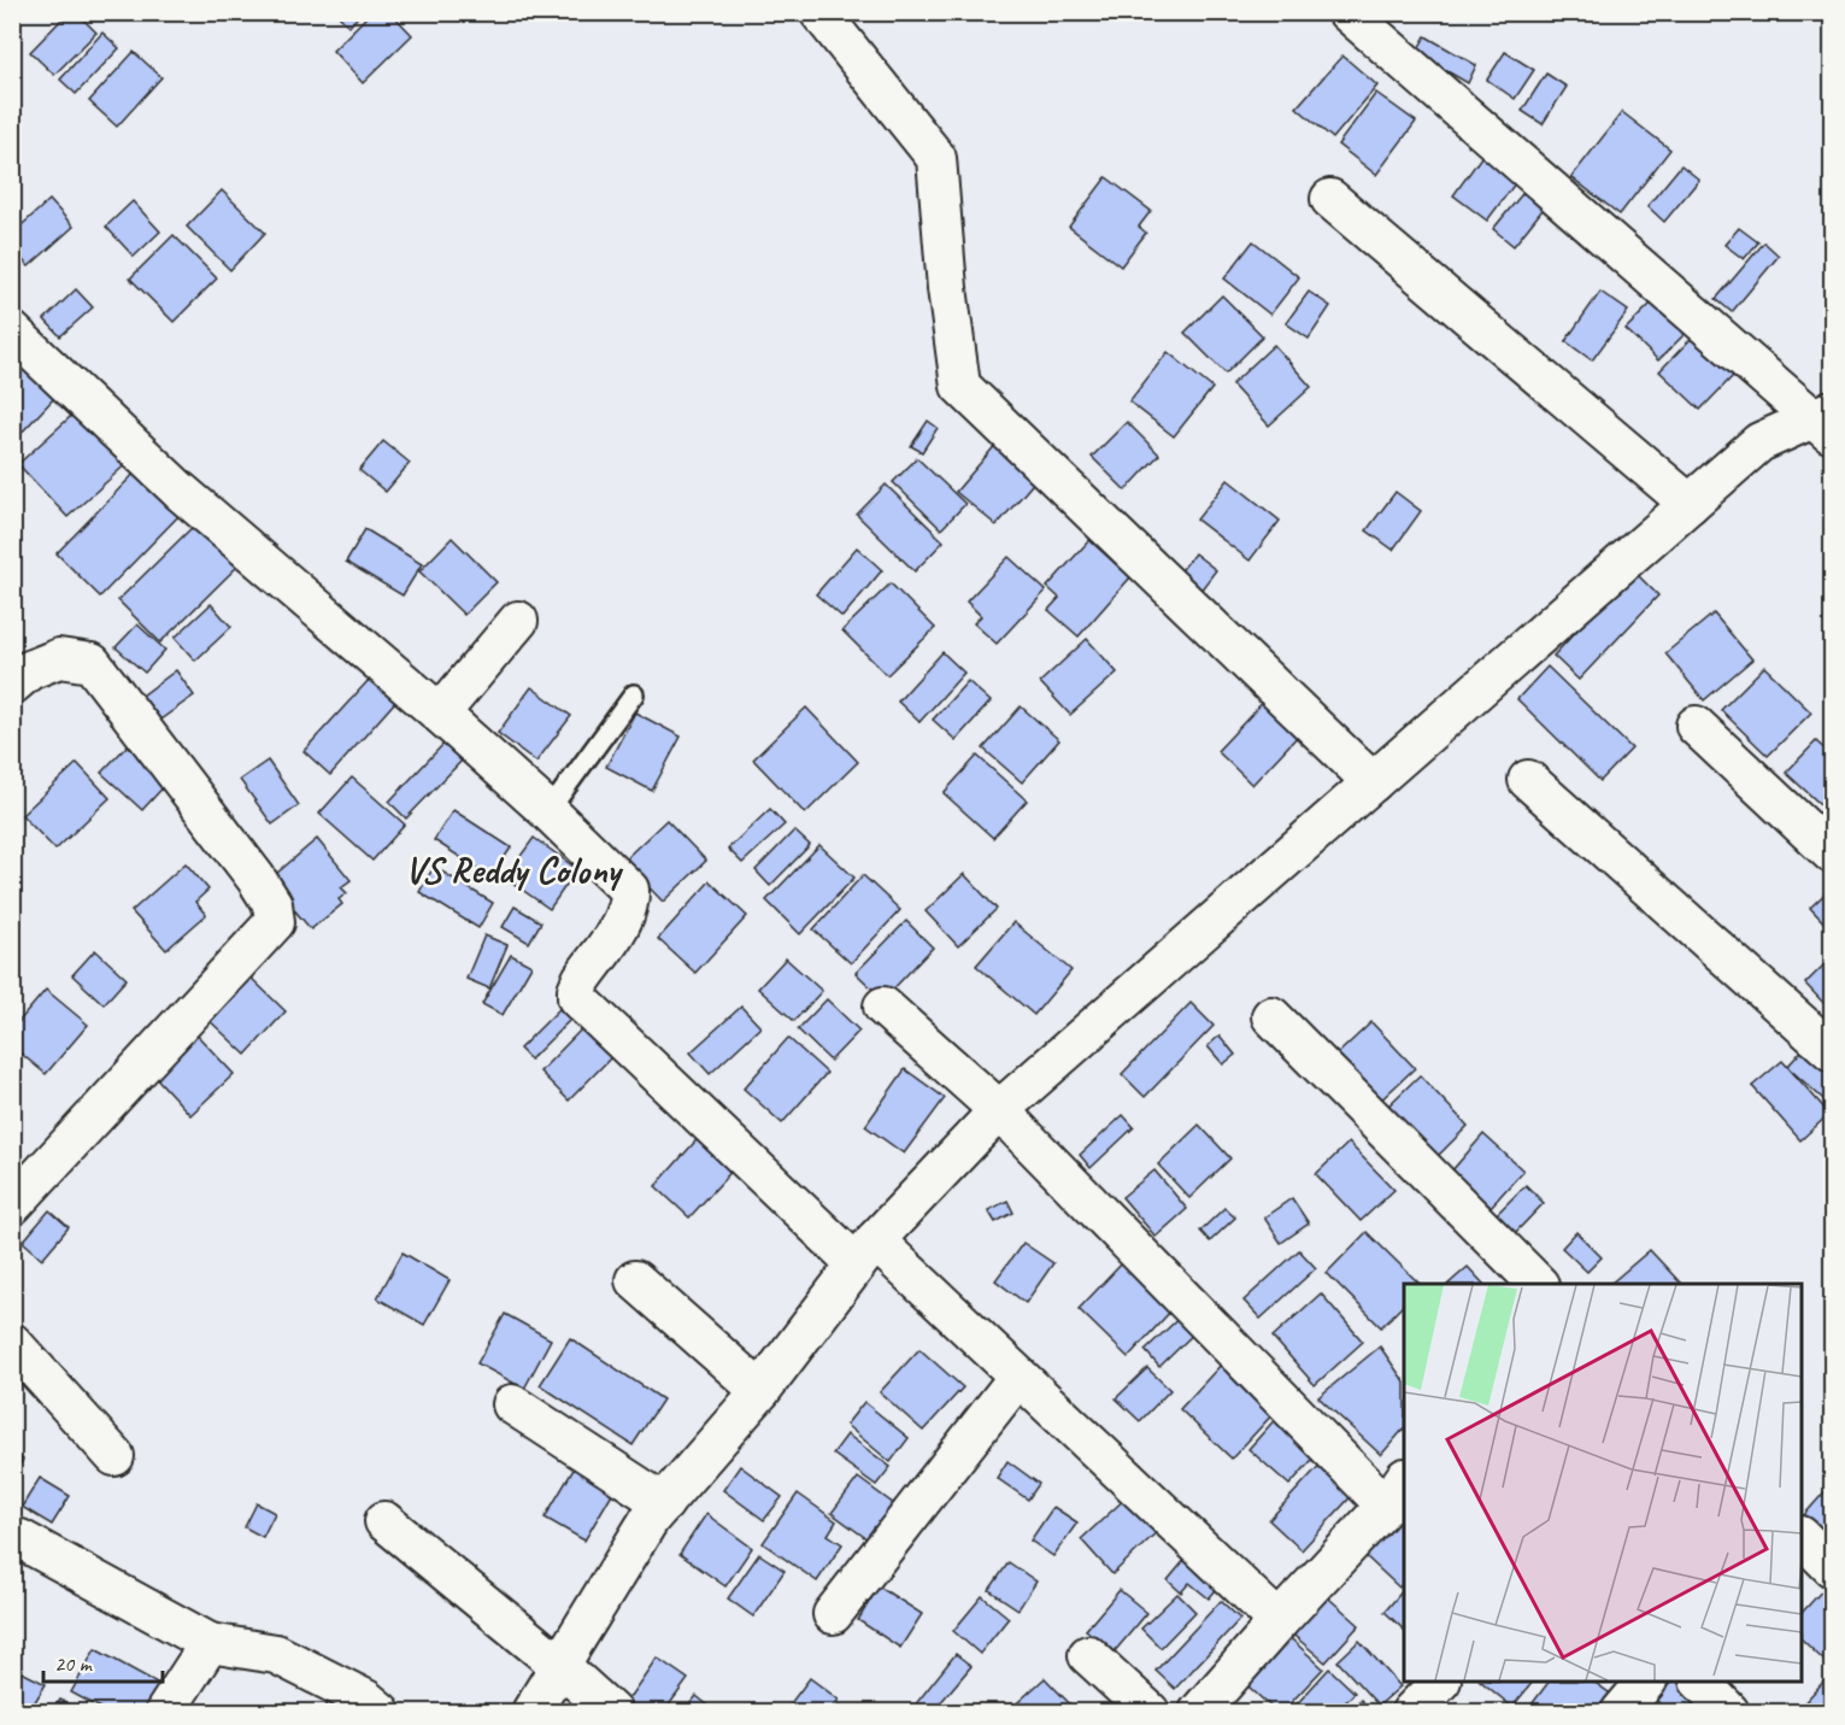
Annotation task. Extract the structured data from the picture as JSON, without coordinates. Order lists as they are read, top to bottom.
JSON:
{
  "districts": ["VS Reddy Colony"],
  "scale_bar": "20 m"
}
